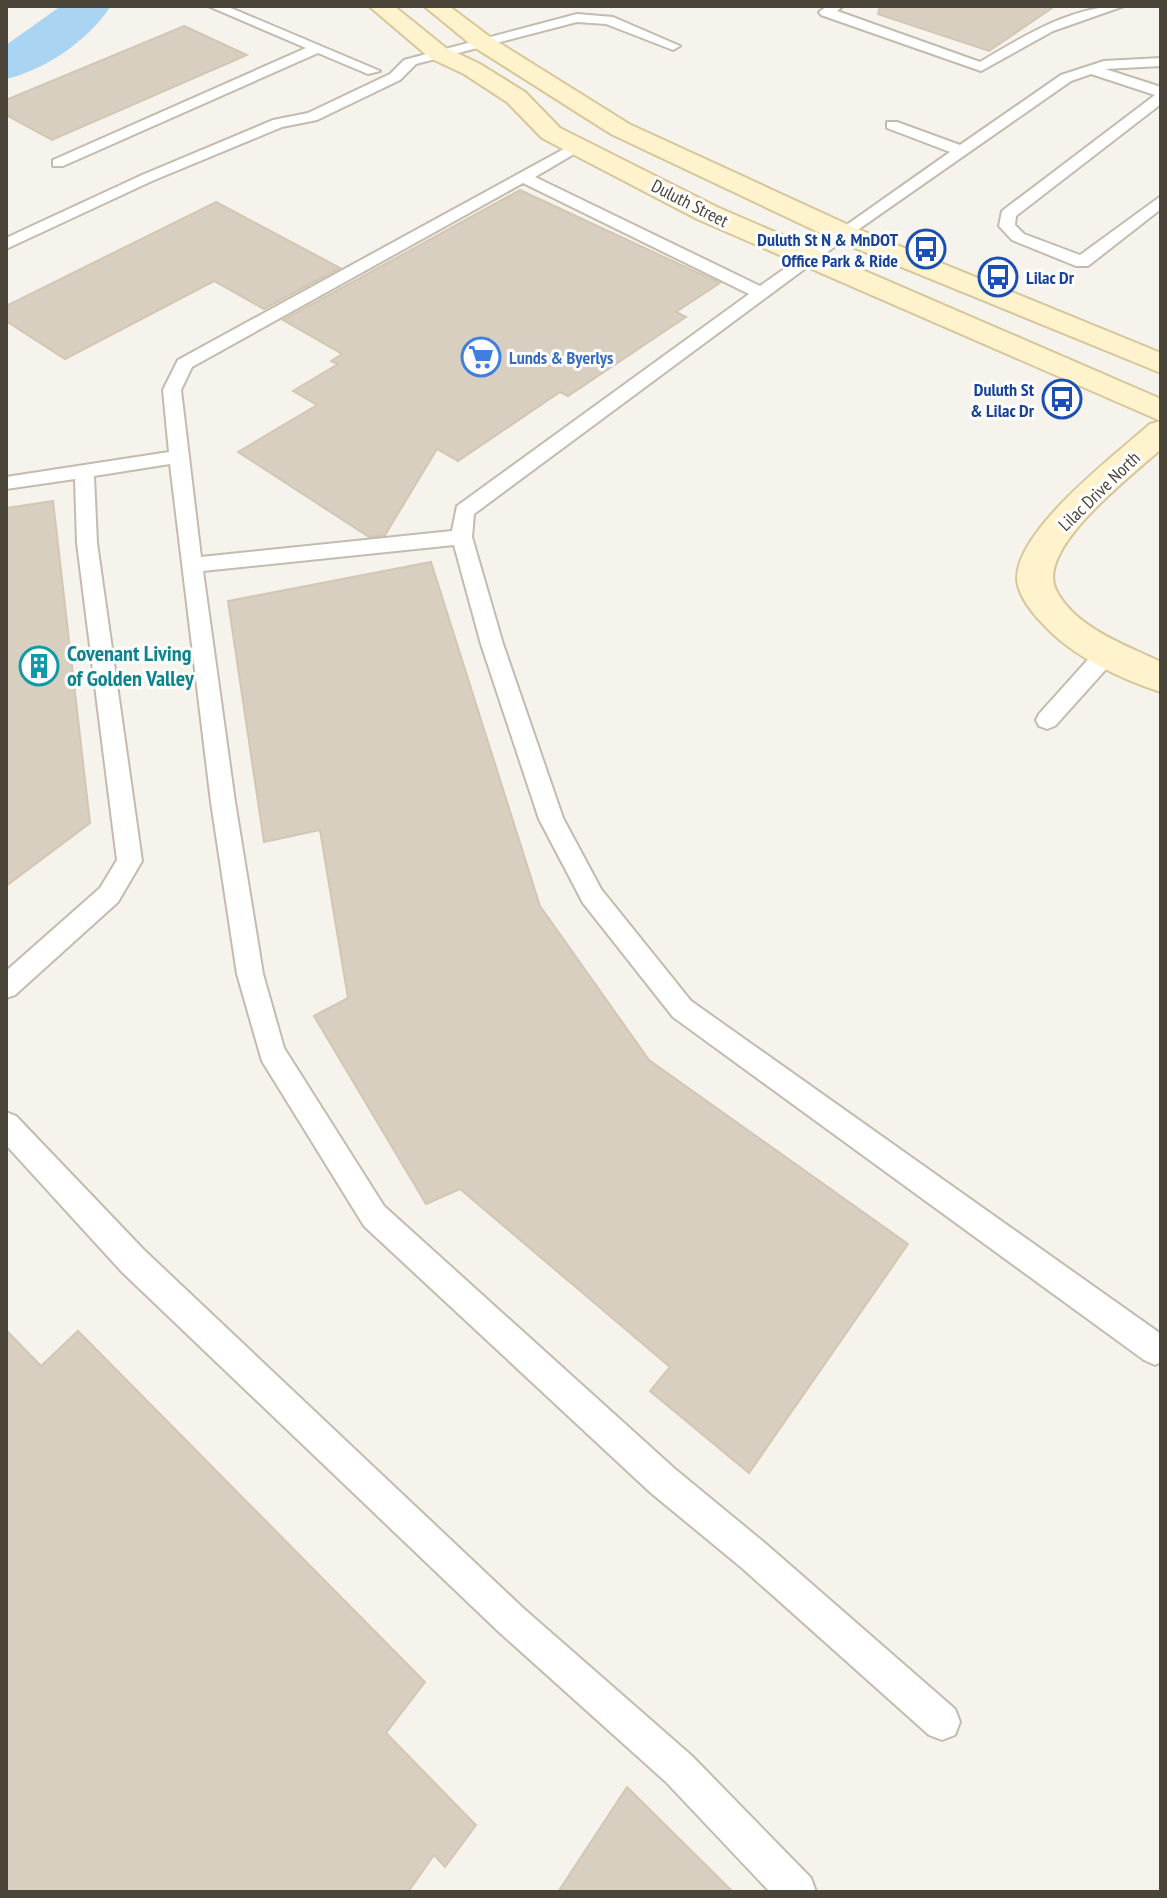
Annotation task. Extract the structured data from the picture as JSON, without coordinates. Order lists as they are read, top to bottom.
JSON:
{
  "streets": {
    "street": ["Duluth Street", "Lilac Drive North"]
  },
  "places": {
    "bus stop": ["Duluth St N & MnDOT Office Park & Ride", "Lilac Dr", "Duluth St & Lilac Dr"],
    "supermarket": ["Lunds & Byerlys"],
    "building": ["Covenant Living of Golden Valley"]
  }
}
